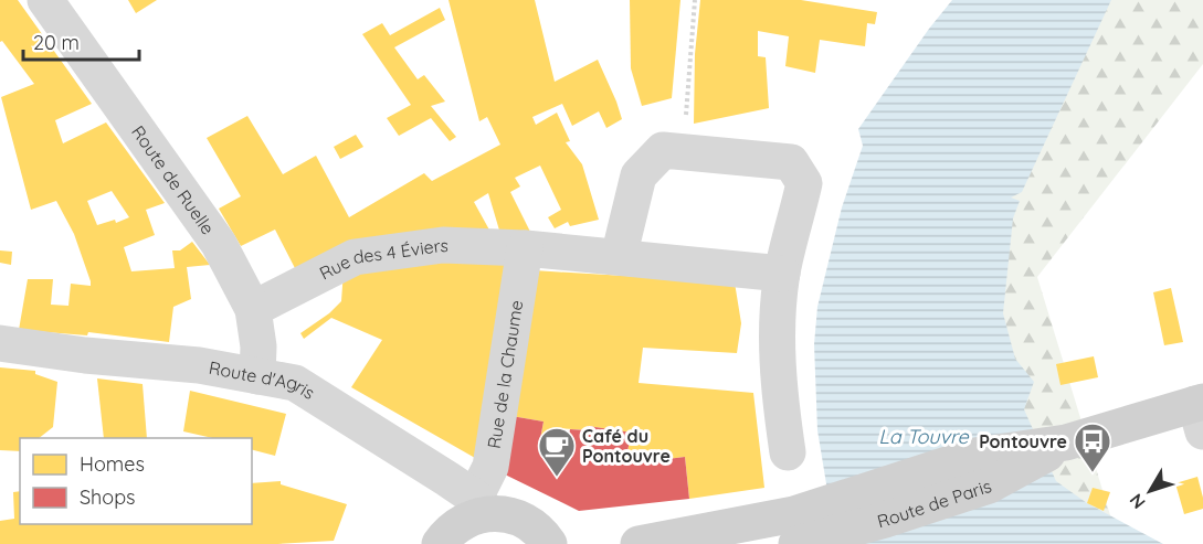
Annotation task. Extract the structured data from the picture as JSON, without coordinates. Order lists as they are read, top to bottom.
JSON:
{
  "streets": {
    "street": [
      "Route de Ruelle",
      "Rue des 4 Éviers",
      "Rue de la Chaume",
      "Route d'Agris"
    ]
  },
  "crossings": [
    ["Route de Ruelle", "Rue des 4 Éviers"],
    ["Route de Ruelle", "Route d'Agris"],
    ["Rue des 4 Éviers", "Rue de la Chaume"],
    ["Rue de la Chaume", "Route d'Agris"]
  ],
  "water": ["La Touvre"],
  "places": {
    "bus stop": ["Pontouvre"],
    "cafe": ["Café du Pontouvre"]
  },
  "legend": ["Homes", "Shops"],
  "scale_bar": "20 m",
  "north": "bottom left"
}
